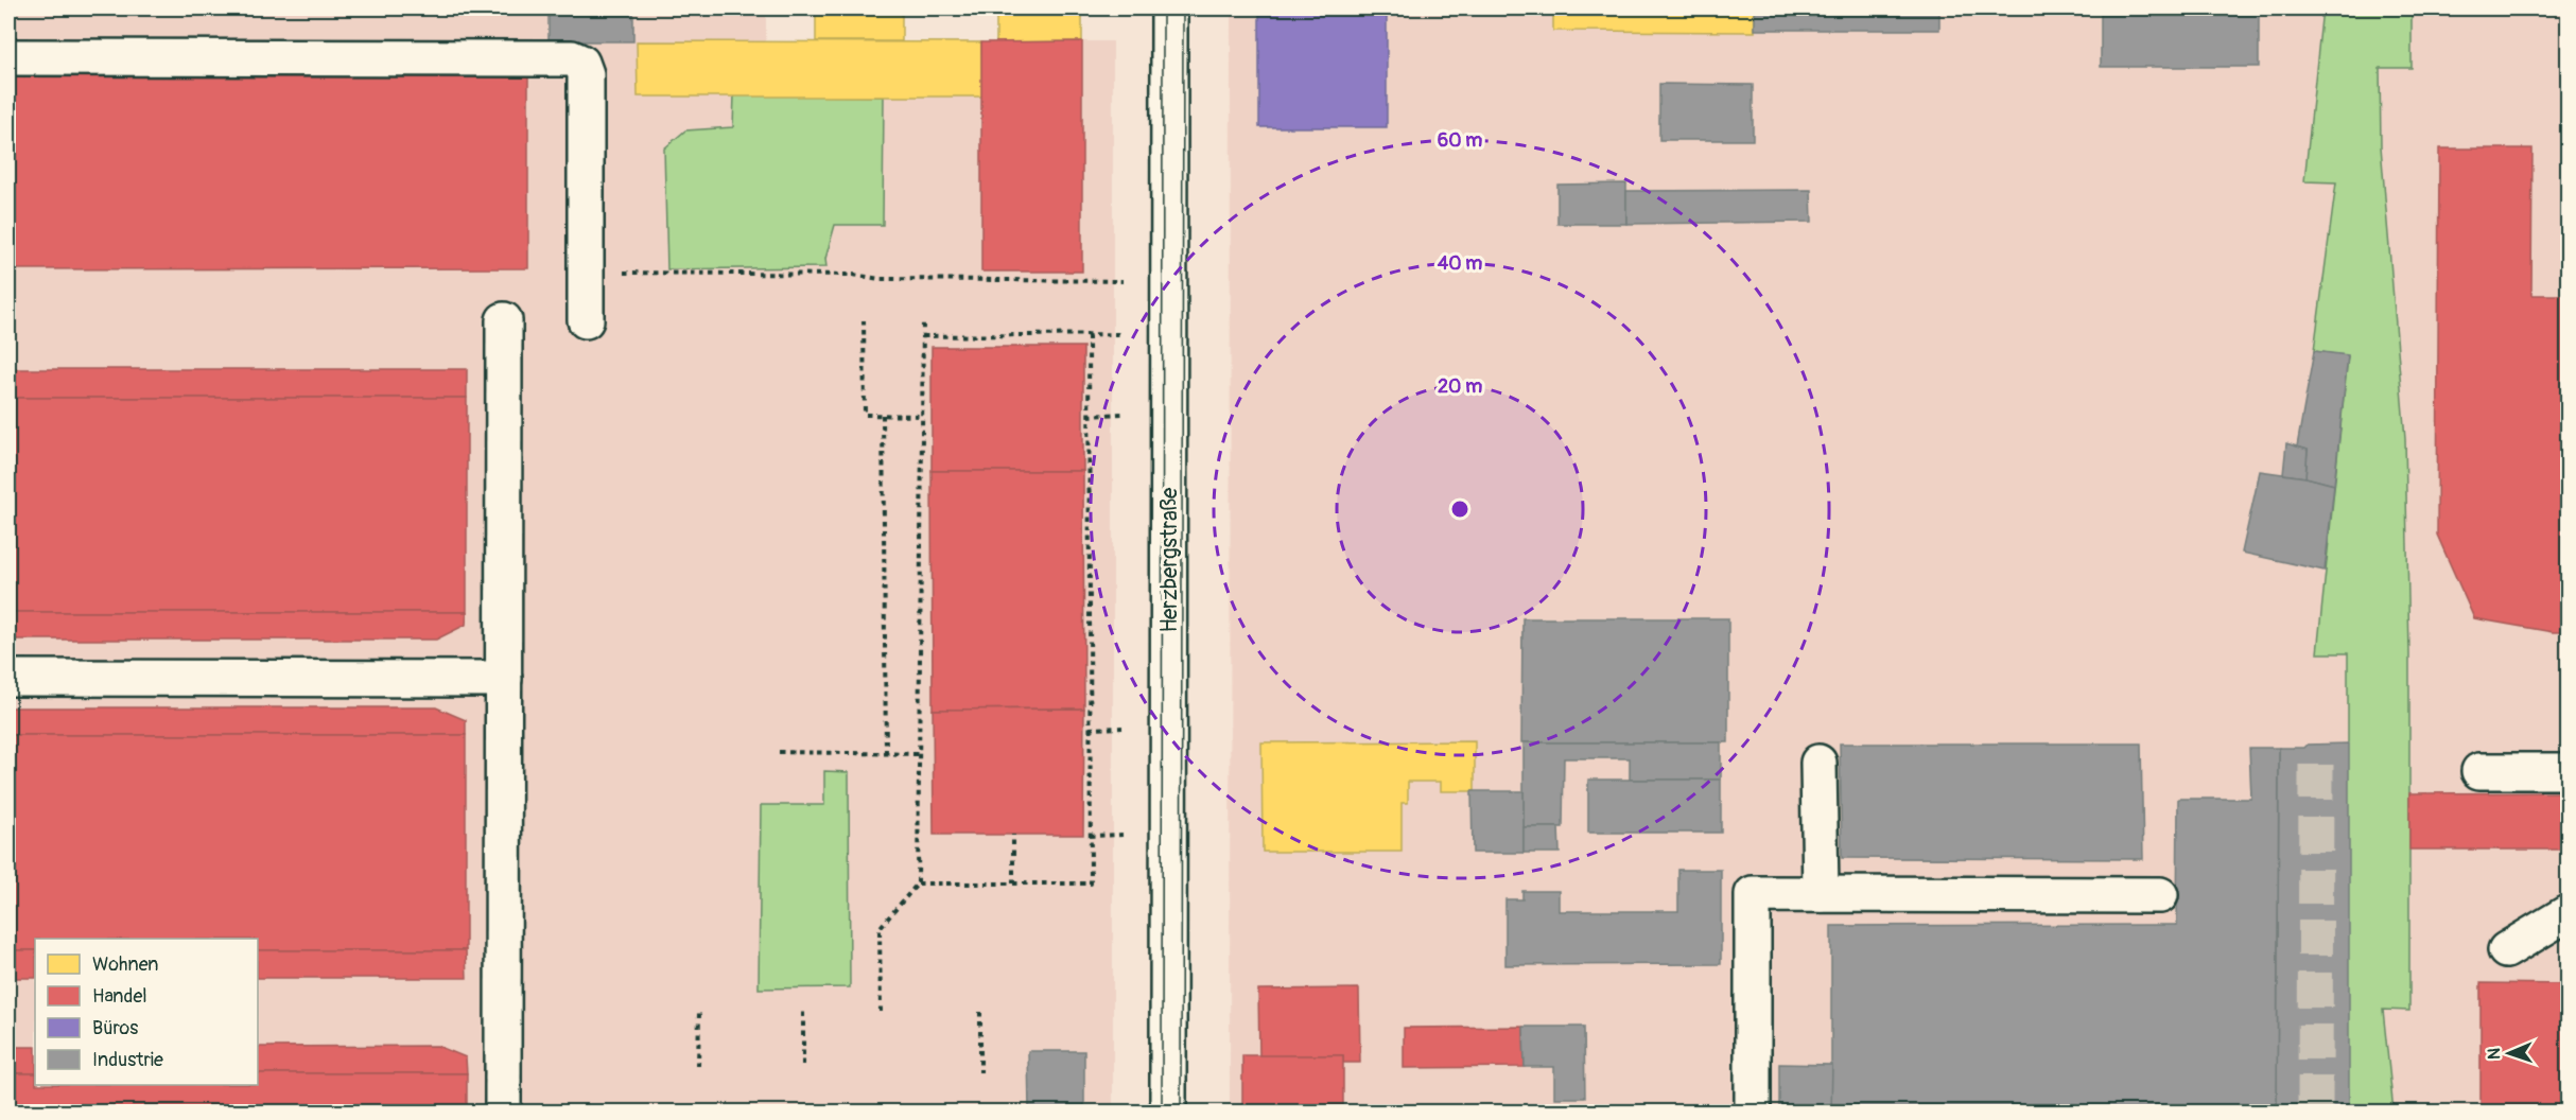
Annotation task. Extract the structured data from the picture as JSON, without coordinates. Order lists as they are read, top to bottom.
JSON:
{
  "streets": {
    "street": ["Herzbergstraße"]
  },
  "legend": [
    "Wohnen",
    "Handel",
    "Büros",
    "Industrie"
  ],
  "north": "left",
  "rings": ["60 m", "40 m", "20 m"]
}
